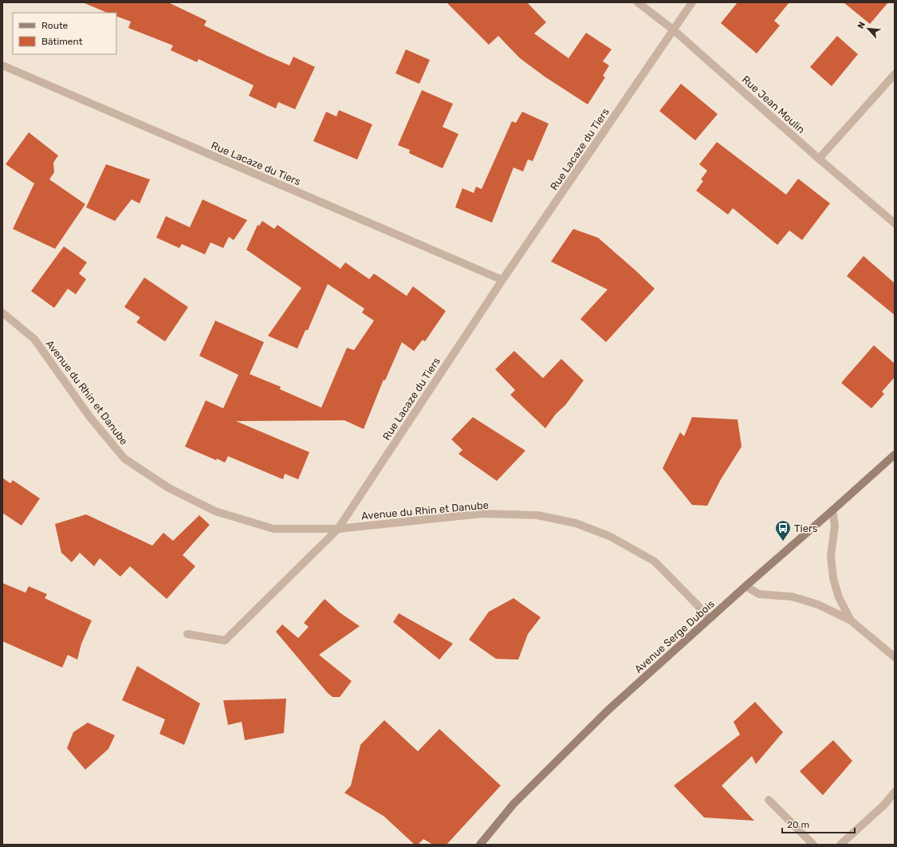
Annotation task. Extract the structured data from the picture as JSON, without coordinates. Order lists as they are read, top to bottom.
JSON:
{
  "streets": {
    "street": [
      "Rue Jean Moulin",
      "Rue Lacaze du Tiers",
      "Avenue du Rhin et Danube",
      "Avenue Serge Dubois"
    ]
  },
  "crossings": [
    ["Rue Jean Moulin", "Rue Lacaze du Tiers"],
    ["Rue Lacaze du Tiers", "Avenue du Rhin et Danube"],
    ["Avenue du Rhin et Danube", "Avenue Serge Dubois"]
  ],
  "places": {
    "bus stop": ["Tiers"]
  },
  "legend": ["Route", "Bâtiment"],
  "scale_bar": "20 m",
  "north": "top left"
}
